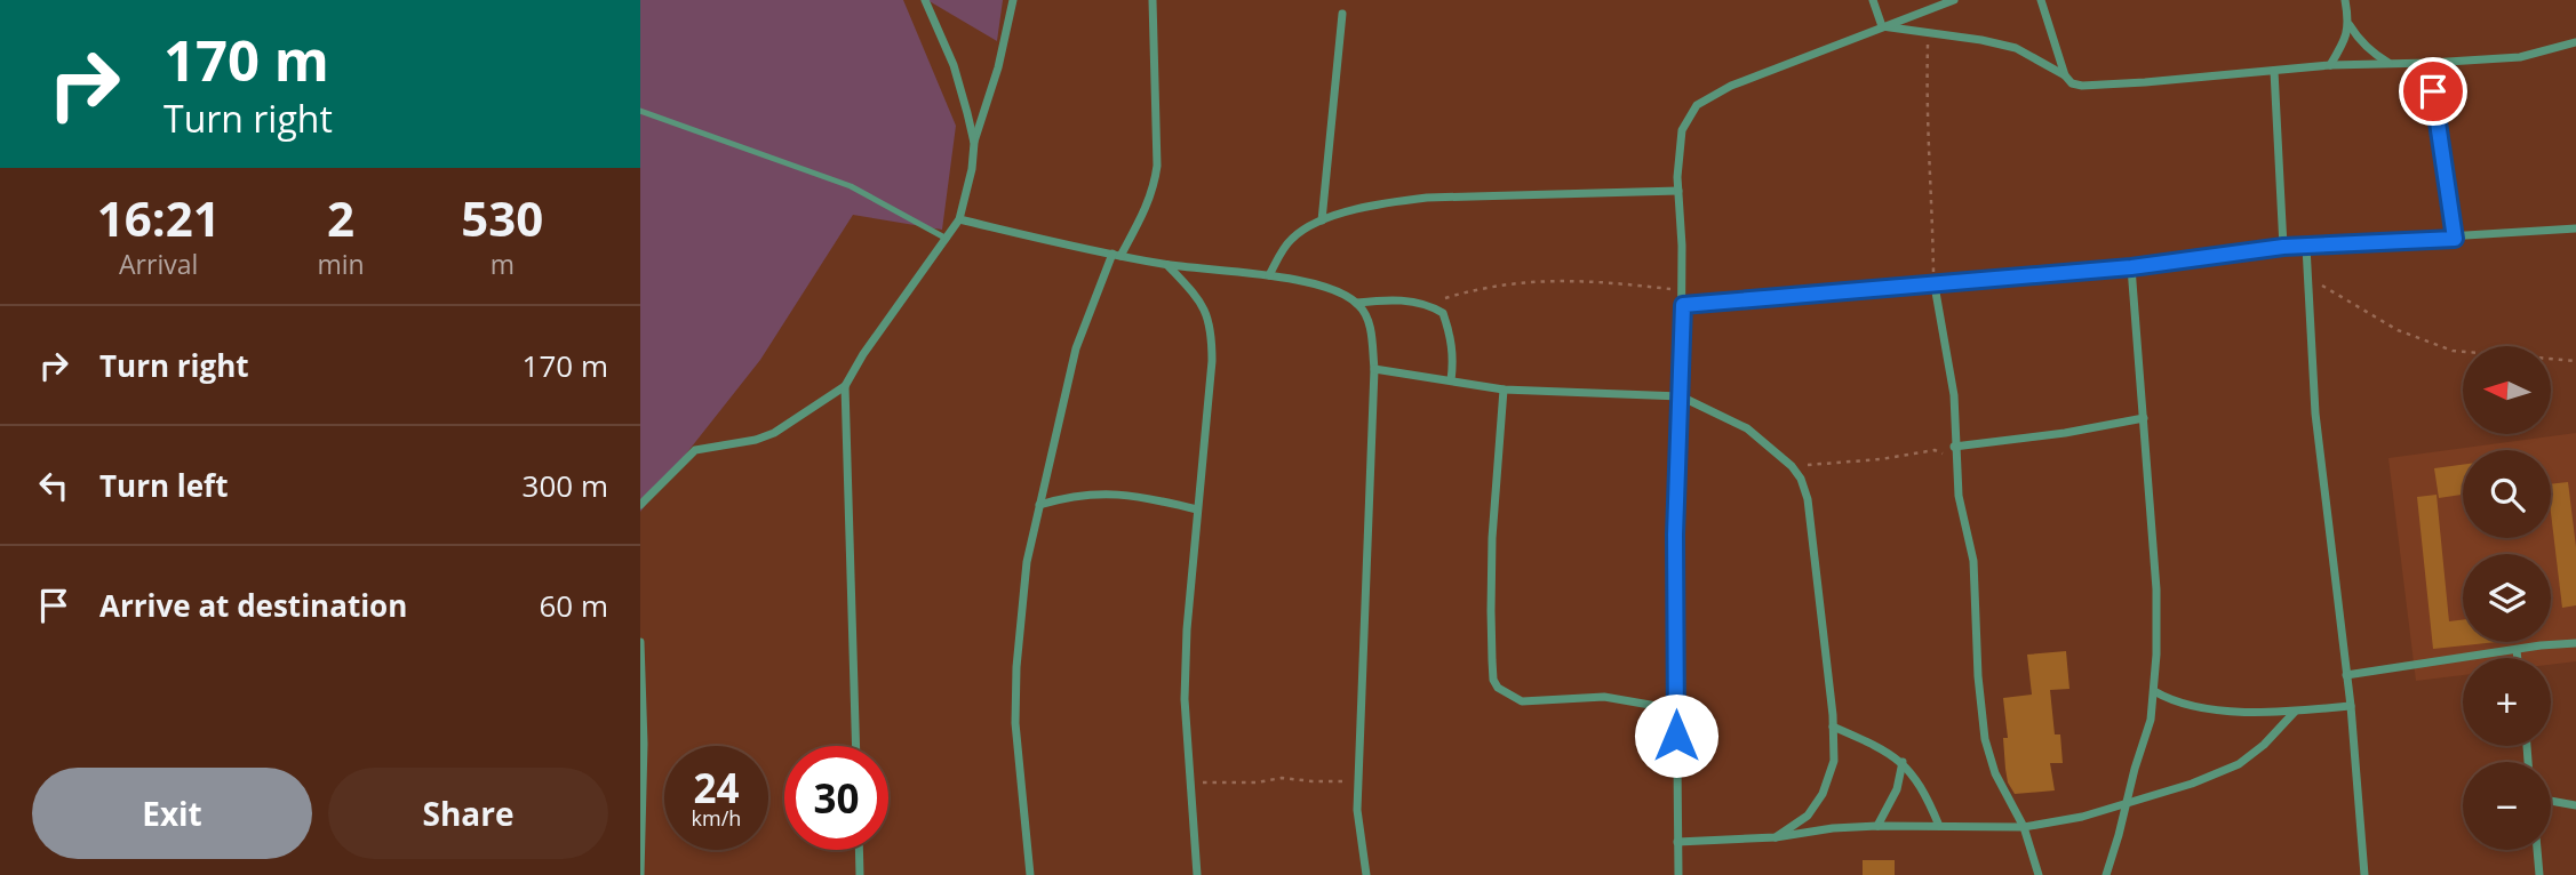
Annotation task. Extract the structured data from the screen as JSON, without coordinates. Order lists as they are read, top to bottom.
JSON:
{
  "north": "left",
  "page": {
    "turn": ["170 m", "Turn right"],
    "eta": [
      "16:21",
      "Arrival",
      "2",
      "min",
      "530",
      "m"
    ],
    "list": [
      {
        "name": "Turn right",
        "value": "170 m"
      },
      {
        "name": "Turn left",
        "value": "300 m"
      },
      {
        "name": "Arrive at destination",
        "value": "60 m"
      }
    ],
    "map_buttons": ["+", "−"],
    "speed": "24 km/h",
    "limit": "30",
    "buttons": ["Exit", "Share"]
  }
}
